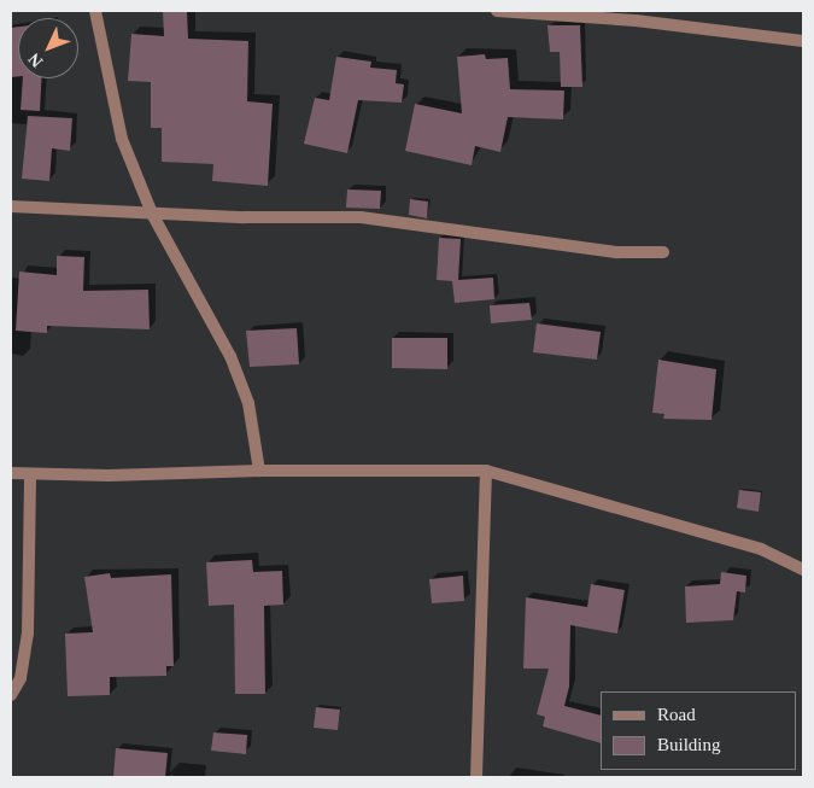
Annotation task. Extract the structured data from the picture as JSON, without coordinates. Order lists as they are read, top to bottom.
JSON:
{
  "legend": ["Road", "Building"],
  "north": "bottom left"
}
